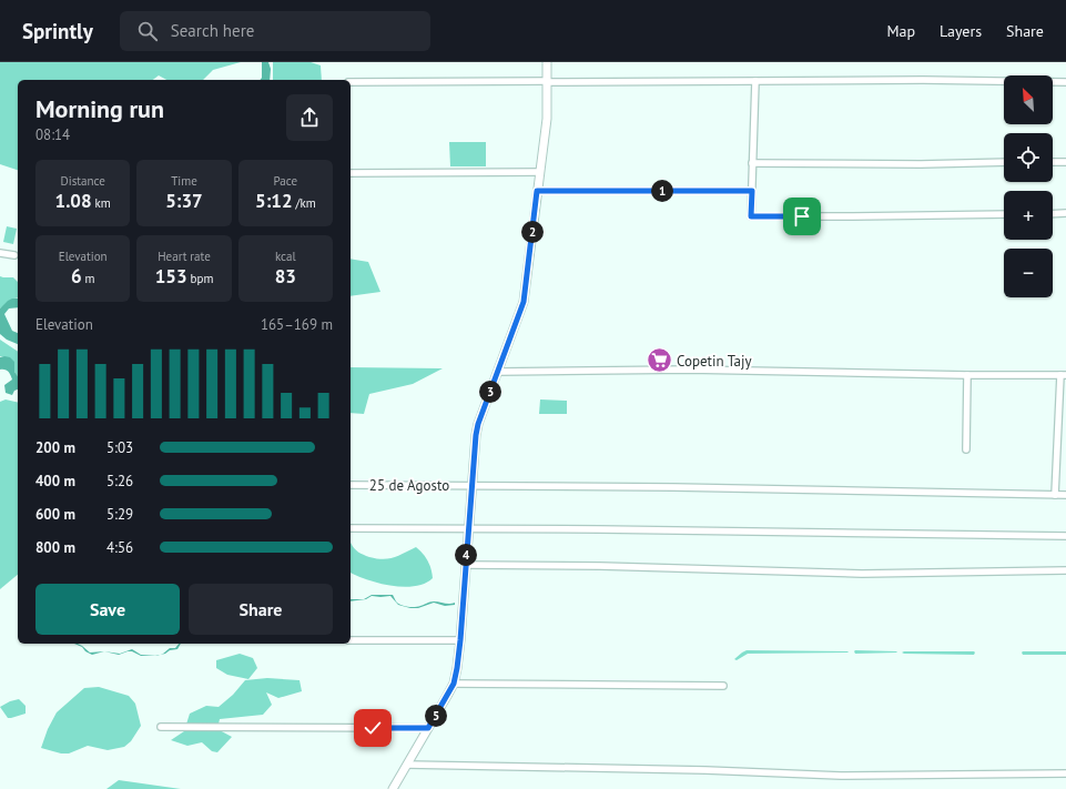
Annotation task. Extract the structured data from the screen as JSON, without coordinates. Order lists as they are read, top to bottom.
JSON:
{
  "streets": {
    "street": ["25 de Agosto"]
  },
  "places": {
    "supermarket": ["Copetin Tajy"]
  },
  "north": "top left",
  "page": {
    "header": "Sprintly",
    "search": "Search here",
    "nav": ["Map", "Layers", "Share"],
    "map_buttons": ["+", "−"],
    "heading": ["Morning run", "08:14"],
    "stats": [
      ["Distance", "1.08 km"],
      ["Time", "5:37"],
      ["Pace", "5:12 /km"],
      ["Elevation", "6 m"],
      ["Heart rate", "153 bpm"],
      ["kcal", "83"]
    ],
    "pins": [
      "1",
      "2",
      "3",
      "4",
      "5"
    ],
    "chart": ["Elevation", "165–169 m"],
    "list": [
      {
        "name": "200 m",
        "note": "5:03"
      },
      {
        "name": "400 m",
        "note": "5:26"
      },
      {
        "name": "600 m",
        "note": "5:29"
      },
      {
        "name": "800 m",
        "note": "4:56"
      }
    ],
    "buttons": ["Save", "Share"]
  }
}
